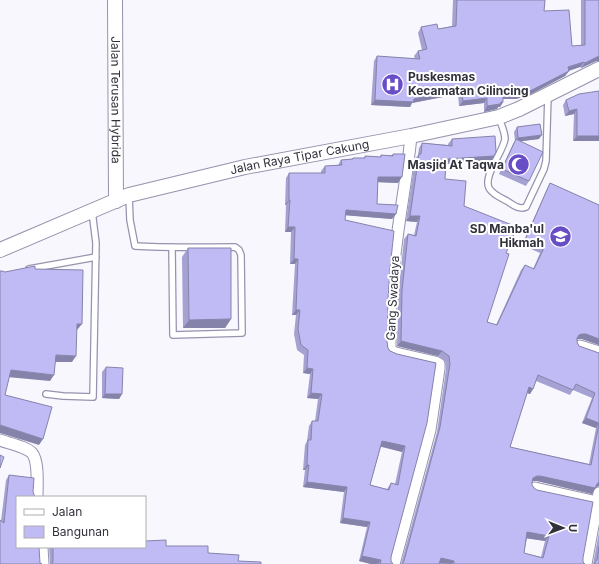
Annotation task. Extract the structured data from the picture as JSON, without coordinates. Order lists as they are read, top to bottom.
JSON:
{
  "streets": {
    "street": ["Jalan Terusan Hybrida", "Jalan Raya Tipar Cakung", "Gang Swadaya"]
  },
  "crossings": [
    ["Jalan Terusan Hybrida", "Jalan Raya Tipar Cakung"],
    ["Jalan Raya Tipar Cakung", "Gang Swadaya"]
  ],
  "places": {
    "hospital": ["Puskesmas Kecamatan Cilincing"],
    "mosque": ["Masjid At Taqwa"],
    "school or university": ["SD Manba'ul Hikmah"]
  },
  "legend": ["Jalan", "Bangunan"],
  "north": "right"
}
